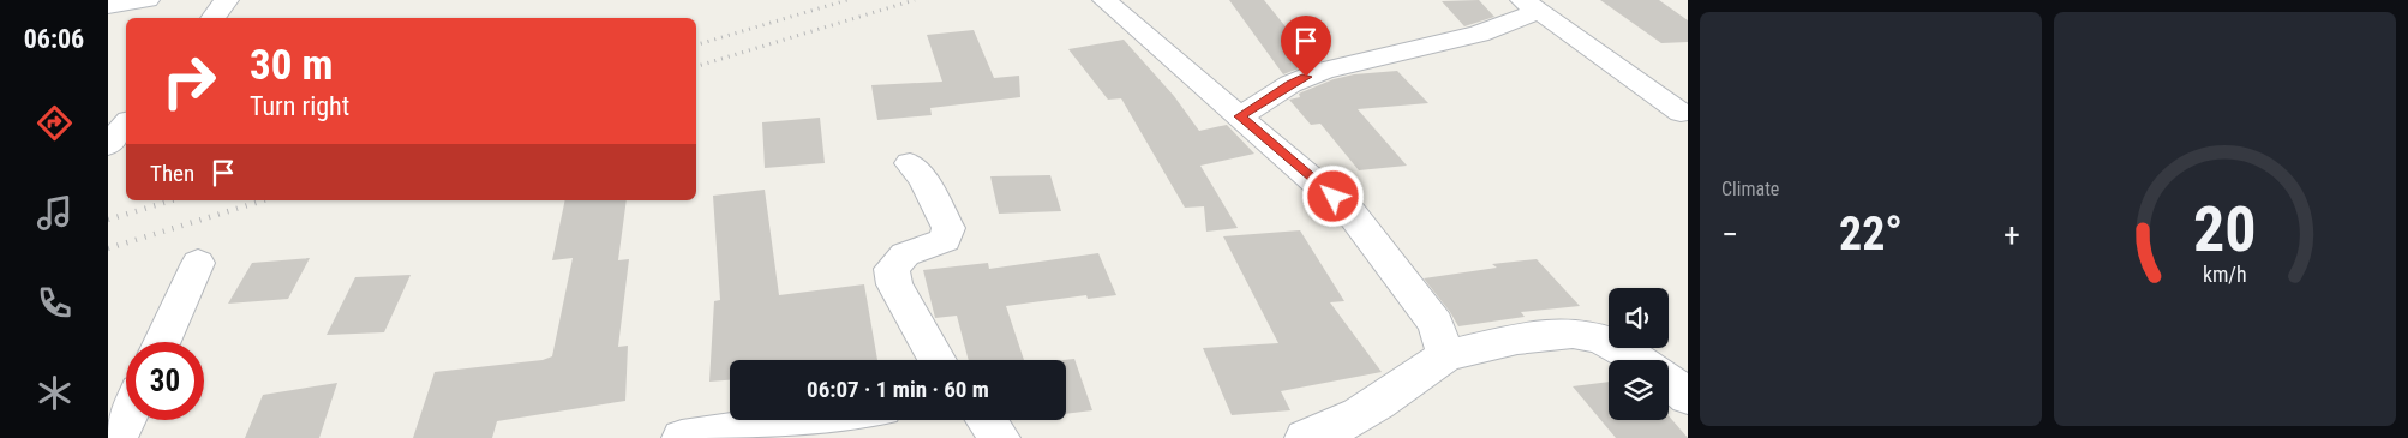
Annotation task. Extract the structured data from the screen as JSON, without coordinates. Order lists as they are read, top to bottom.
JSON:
{
  "page": {
    "tabs": "06:06",
    "tile": "Climate",
    "turn": ["30 m", "Turn right"],
    "then": "Then",
    "heat": ["−", "22°", "+"],
    "limit": "30",
    "trip": "06:07 · 1 min · 60 m",
    "gauge": ["20", "km/h"]
  }
}
